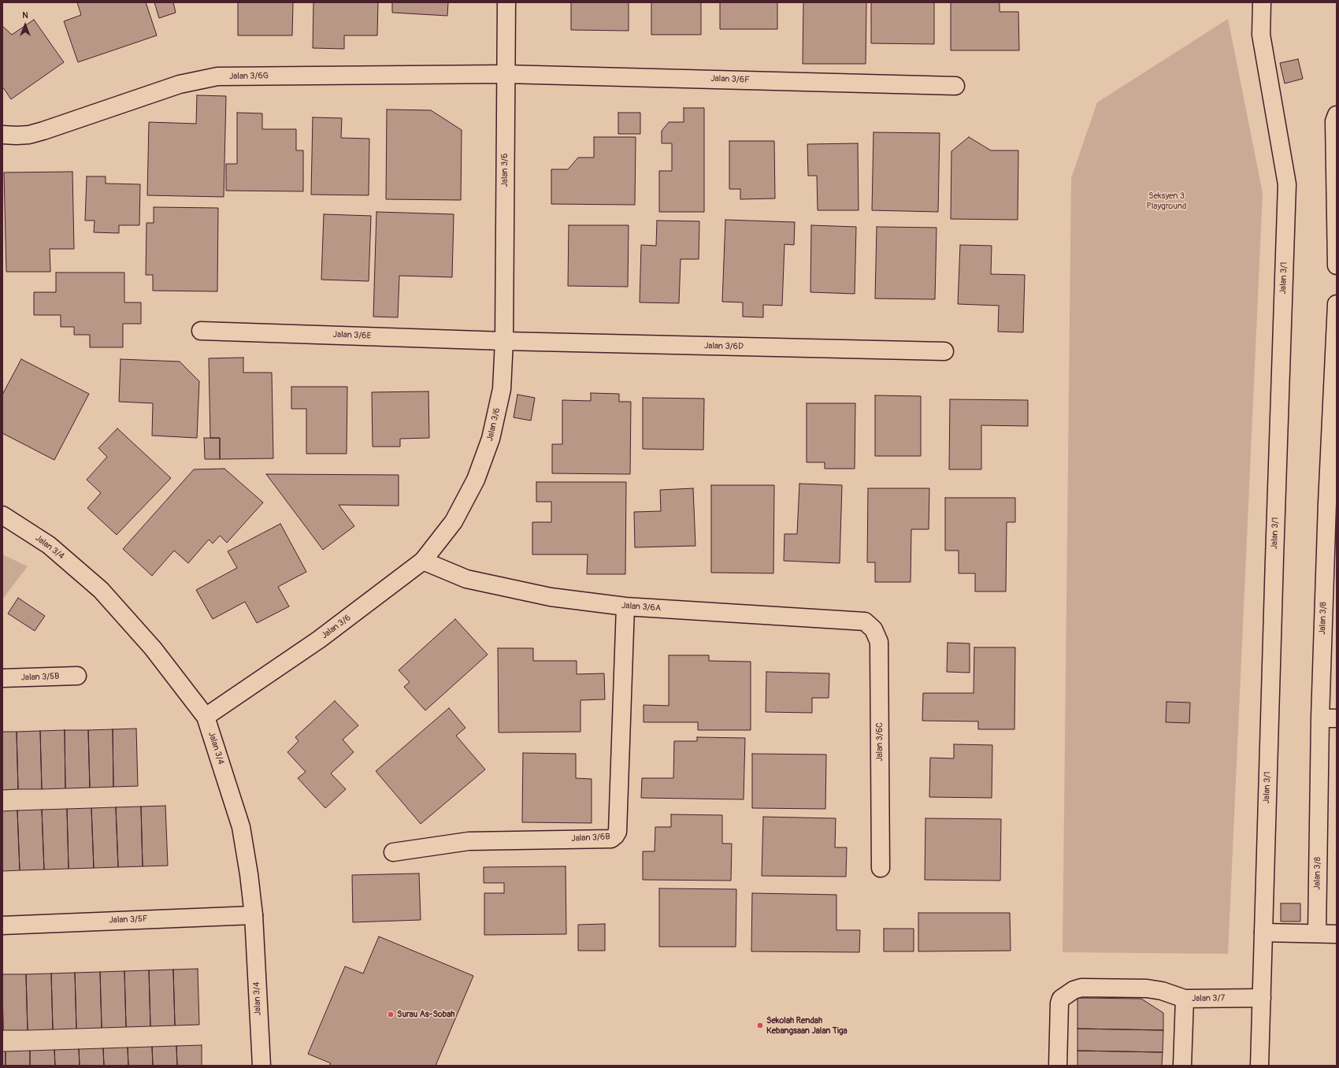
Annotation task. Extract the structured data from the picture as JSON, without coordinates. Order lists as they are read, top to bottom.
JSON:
{
  "streets": {
    "street": [
      "Jalan 3/6G",
      "Jalan 3/6F",
      "Jalan 3/6",
      "Jalan 3/1",
      "Jalan 3/6E",
      "Jalan 3/6D",
      "Jalan 3/4",
      "Jalan 3/6A",
      "Jalan 3/8",
      "Jalan 3/5B",
      "Jalan 3/6C",
      "Jalan 3/6B",
      "Jalan 3/5F",
      "Jalan 3/7"
    ]
  },
  "crossings": [
    ["Jalan 3/6G", "Jalan 3/6F"],
    ["Jalan 3/6G", "Jalan 3/6"],
    ["Jalan 3/6F", "Jalan 3/6"],
    ["Jalan 3/6", "Jalan 3/6E"],
    ["Jalan 3/6", "Jalan 3/6D"],
    ["Jalan 3/6", "Jalan 3/4"],
    ["Jalan 3/6", "Jalan 3/6A"],
    ["Jalan 3/1", "Jalan 3/7"],
    ["Jalan 3/6E", "Jalan 3/6D"],
    ["Jalan 3/4", "Jalan 3/5F"],
    ["Jalan 3/6A", "Jalan 3/6C"],
    ["Jalan 3/6A", "Jalan 3/6B"]
  ],
  "parks": ["Seksyen 3 Playground"],
  "places": ["Surau As-Sobah", "Sekolah Rendah Kebangsaan Jalan Tiga"],
  "north": "top"
}
